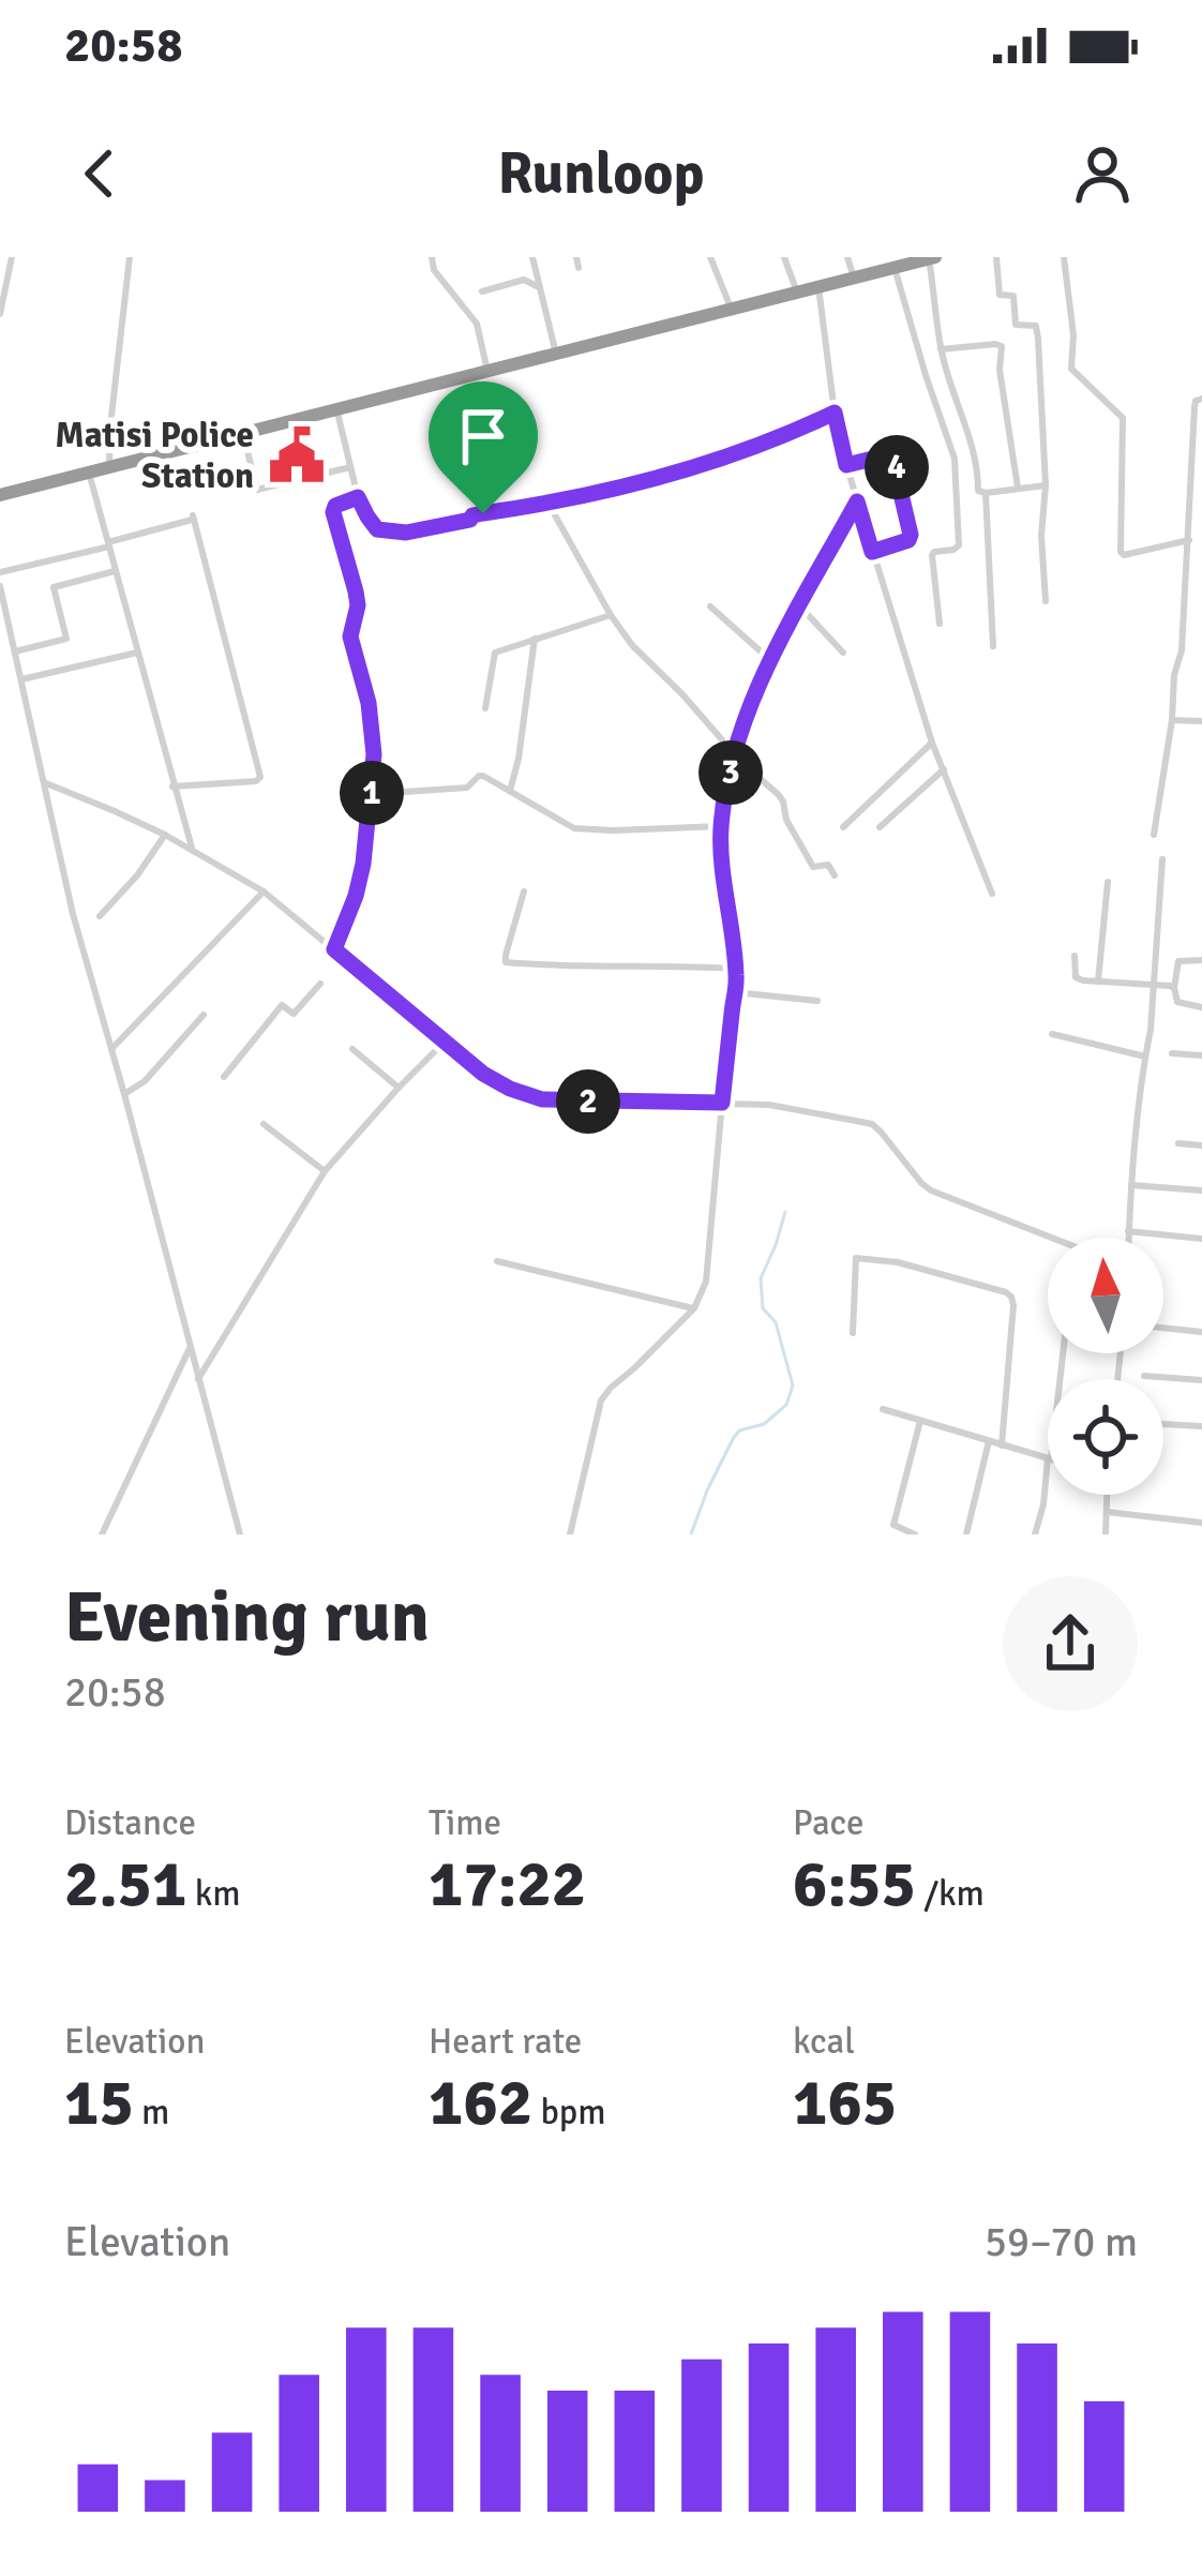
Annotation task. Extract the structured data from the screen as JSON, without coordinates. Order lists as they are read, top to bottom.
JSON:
{
  "places": {
    "public building": ["Matisi Police Station"]
  },
  "north": "top",
  "page": {
    "status": "20:58",
    "header": "Runloop",
    "pins": [
      "4",
      "3",
      "1",
      "2"
    ],
    "heading": ["Evening run", "20:58"],
    "stats": [
      ["Distance", "2.51 km"],
      ["Time", "17:22"],
      ["Pace", "6:55 /km"],
      ["Elevation", "15 m"],
      ["Heart rate", "162 bpm"],
      ["kcal", "165"]
    ],
    "chart": ["Elevation", "59–70 m"]
  }
}
